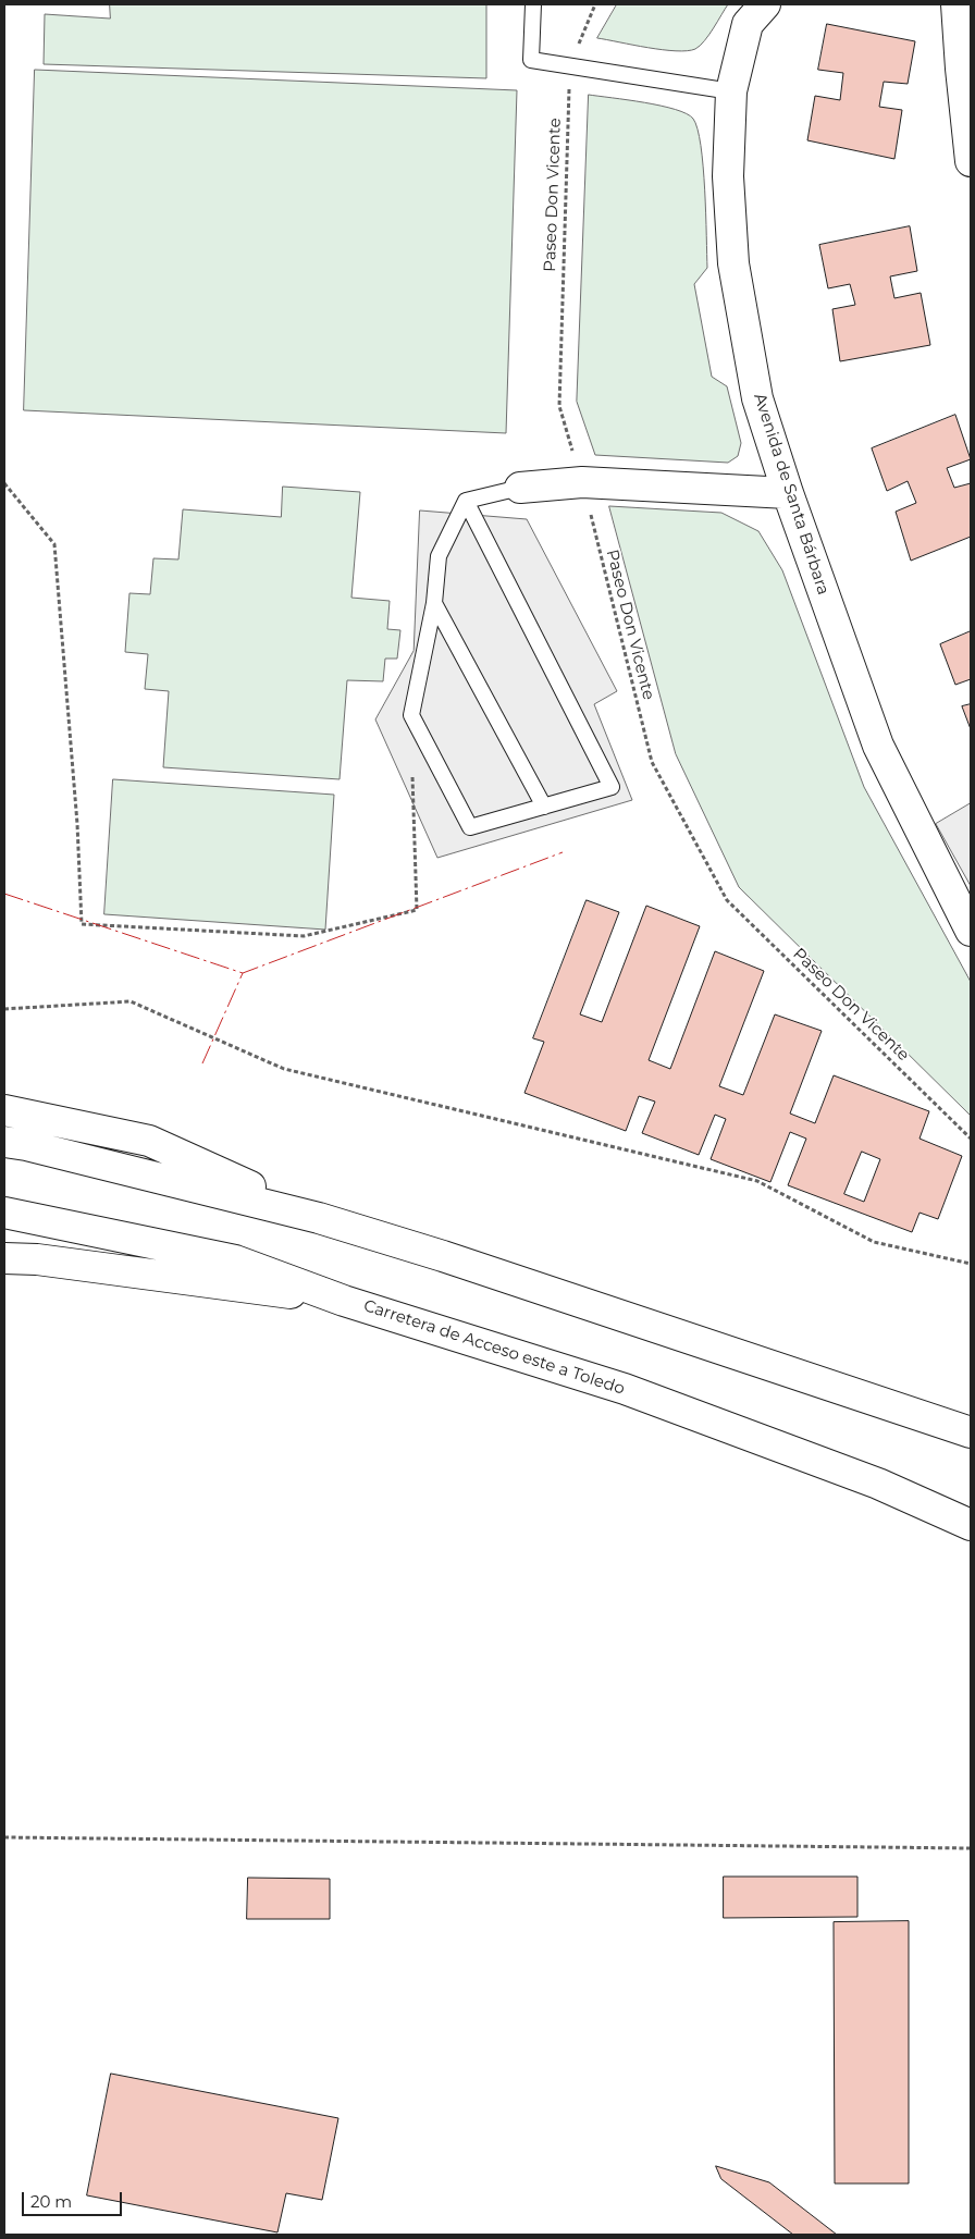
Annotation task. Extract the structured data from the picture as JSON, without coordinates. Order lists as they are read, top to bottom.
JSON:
{
  "streets": {
    "main road": ["Avenida de Santa Bárbara", "Carretera de Acceso este a Toledo"],
    "path": ["Paseo Don Vicente"]
  },
  "scale_bar": "20 m"
}
